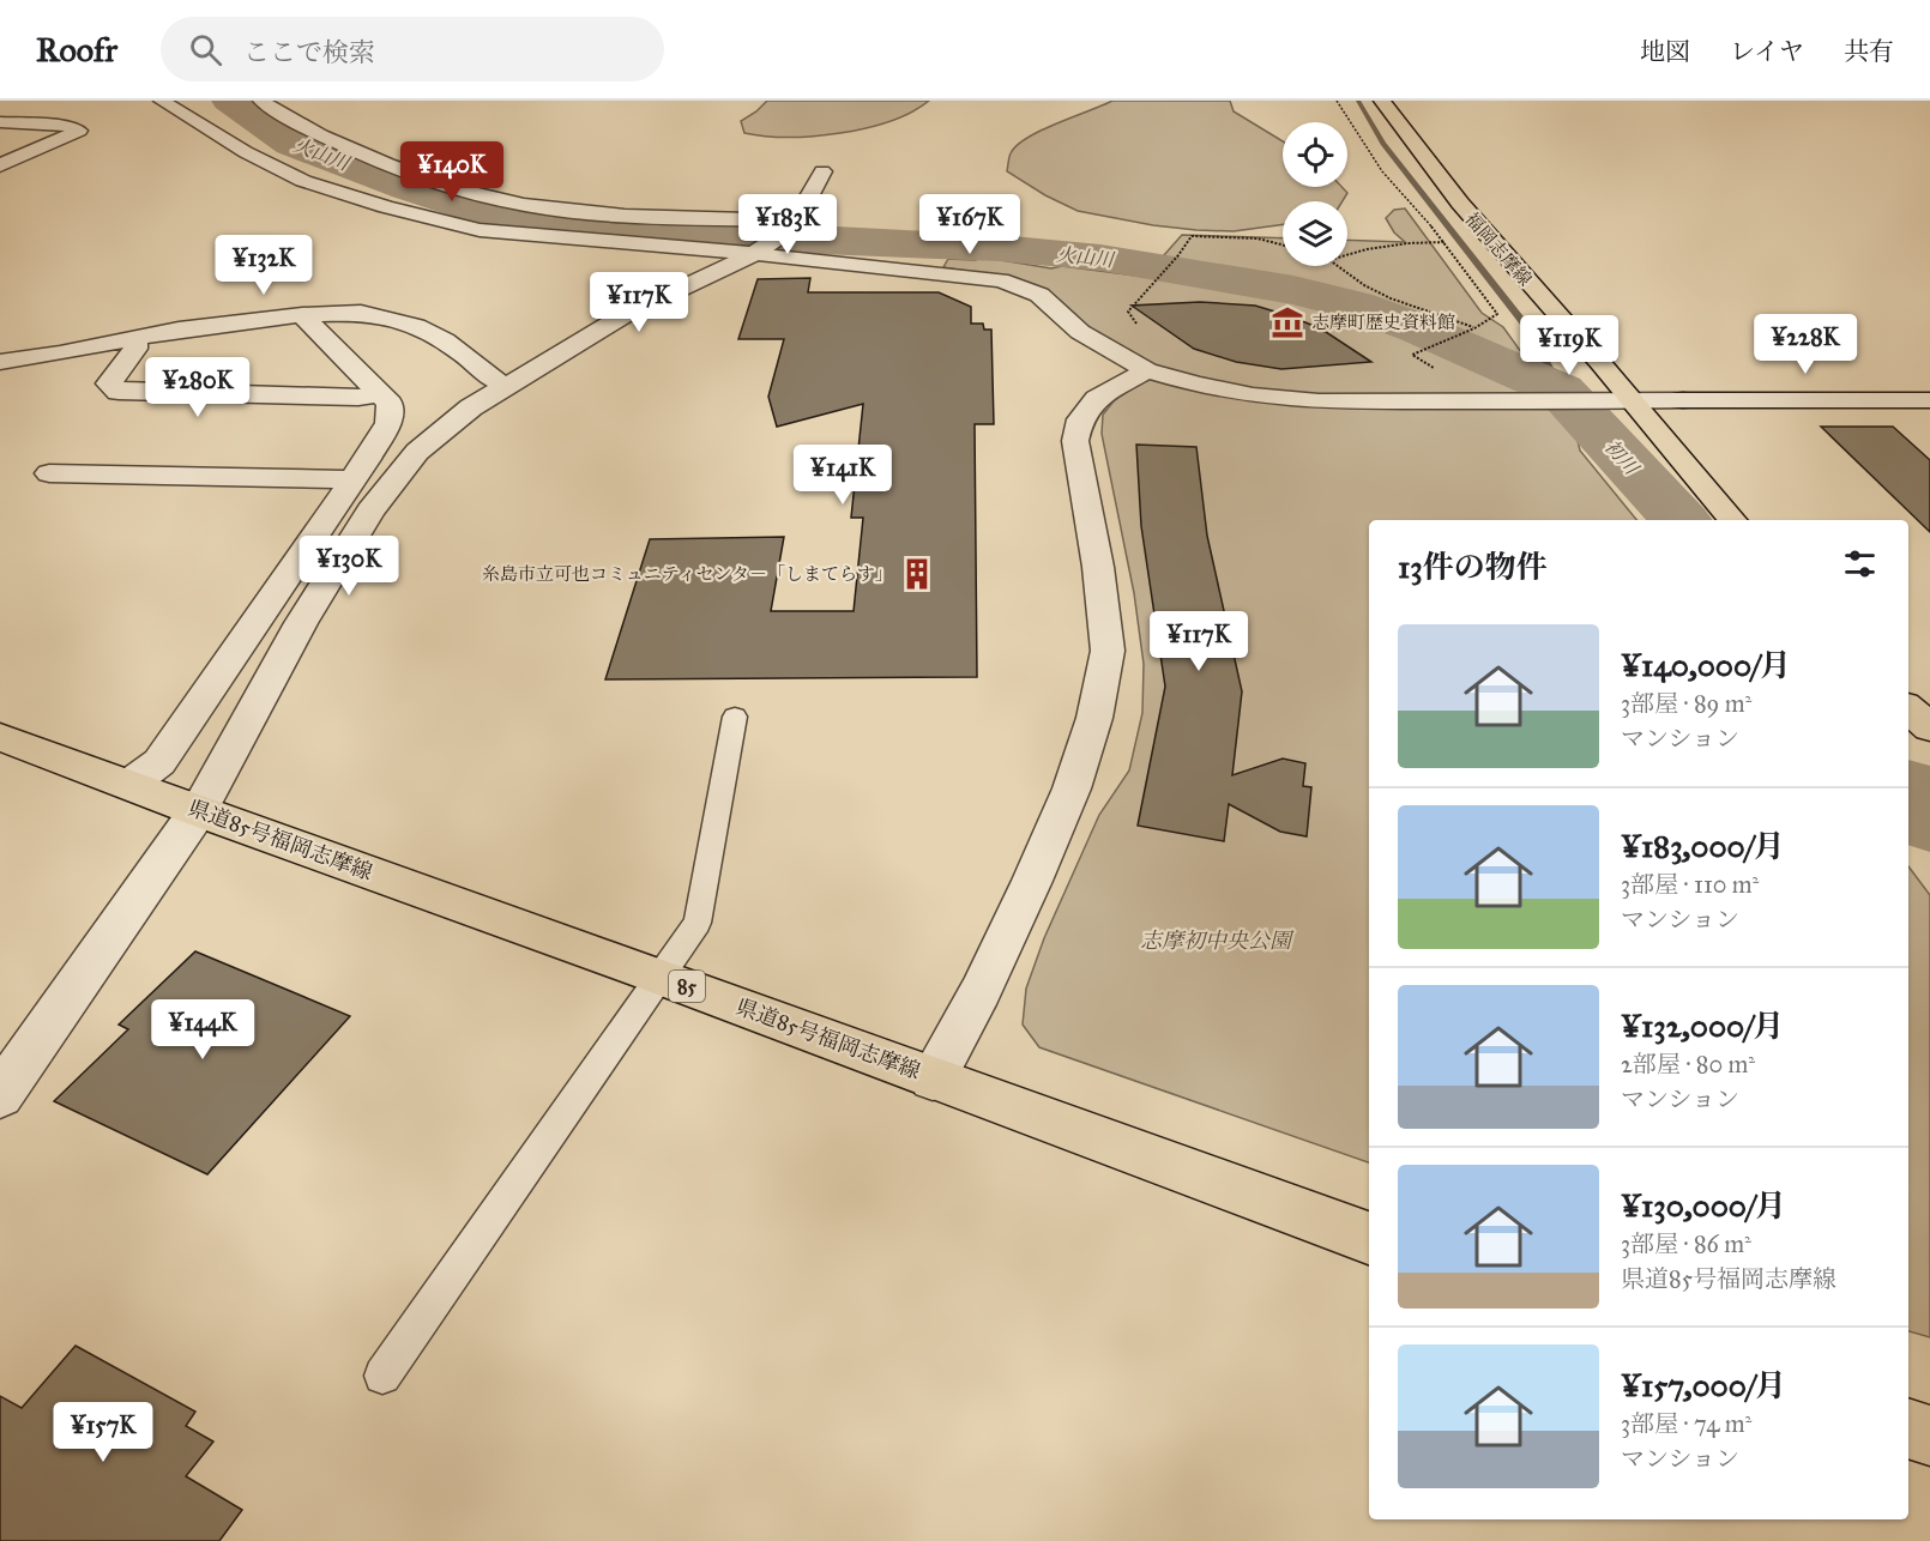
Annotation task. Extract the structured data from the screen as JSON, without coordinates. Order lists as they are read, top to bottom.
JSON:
{
  "streets": {
    "main road": ["福岡志摩線", "県道85号福岡志摩線", "85"]
  },
  "water": ["火山川", "初川"],
  "parks": ["志摩初中央公園"],
  "places": {
    "museum": ["志摩町歴史資料館"],
    "building": ["糸島市立可也コミュニティセンタ－「しまてらす」"]
  },
  "page": {
    "header": "Roofr",
    "search": "ここで検索",
    "nav": ["地図", "レイヤ", "共有"],
    "price": [
      "¥140K",
      "¥183K",
      "¥167K",
      "¥132K",
      "¥117K",
      "¥228K",
      "¥119K",
      "¥280K",
      "¥141K",
      "¥130K",
      "¥117K",
      "¥144K",
      "¥157K"
    ],
    "heading": "13件の物件",
    "list": [
      {
        "name": "¥140,000/月",
        "note": "3部屋 · 89 m² · マンション"
      },
      {
        "name": "¥183,000/月",
        "note": "3部屋 · 110 m² · マンション"
      },
      {
        "name": "¥132,000/月",
        "note": "2部屋 · 80 m² · マンション"
      },
      {
        "name": "¥130,000/月",
        "note": "3部屋 · 86 m² · 県道85号福岡志摩線"
      },
      {
        "name": "¥157,000/月",
        "note": "3部屋 · 74 m² · マンション"
      }
    ]
  }
}
